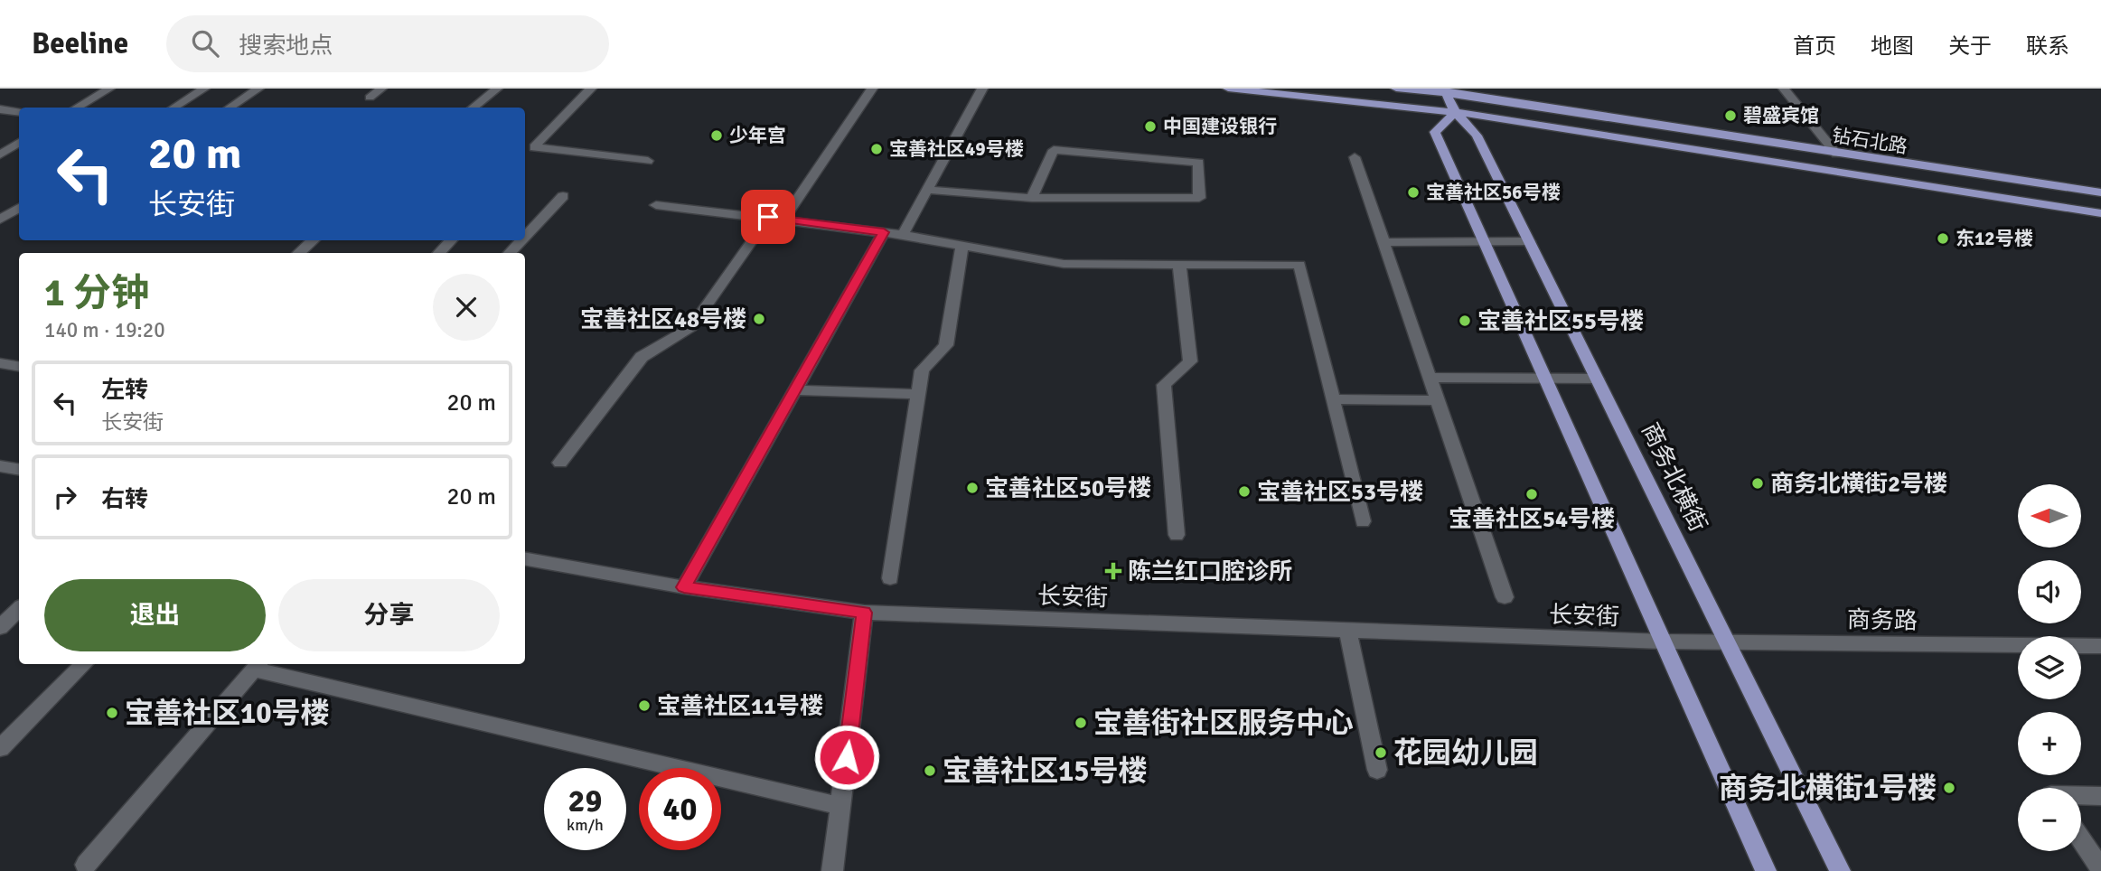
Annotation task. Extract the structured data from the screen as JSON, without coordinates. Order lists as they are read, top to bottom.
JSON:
{
  "streets": {
    "main road": ["钻石北路", "商务北横街"],
    "street": ["长安街", "商务路"]
  },
  "crossings": [
    ["钻石北路", "商务北横街"],
    ["商务北横街", "商务路"],
    ["长安街", "商务路"]
  ],
  "places": {
    "other": [
      "碧盛宾馆",
      "中国建设银行",
      "少年宫",
      "宝善社区49号楼",
      "宝善社区56号楼",
      "东12号楼",
      "宝善社区48号楼",
      "宝善社区55号楼",
      "商务北横街2号楼",
      "宝善社区50号楼",
      "宝善社区53号楼",
      "宝善社区54号楼",
      "宝善社区11号楼",
      "宝善社区10号楼",
      "宝善街社区服务中心",
      "花园幼儿园",
      "宝善社区15号楼",
      "商务北横街1号楼"
    ],
    "health": ["陈兰红口腔诊所"]
  },
  "north": "left",
  "page": {
    "header": "Beeline",
    "search": "搜索地点",
    "nav": [
      "首页",
      "地图",
      "关于",
      "联系"
    ],
    "turn": ["20 m", "长安街"],
    "heading": ["1 分钟", "140 m · 19:20"],
    "list": [
      {
        "name": "左转",
        "note": "长安街",
        "value": "20 m"
      },
      {
        "name": "右转",
        "value": "20 m"
      }
    ],
    "map_buttons": ["+", "−"],
    "buttons": ["退出", "分享"],
    "speed": "29 km/h",
    "limit": "40"
  }
}
